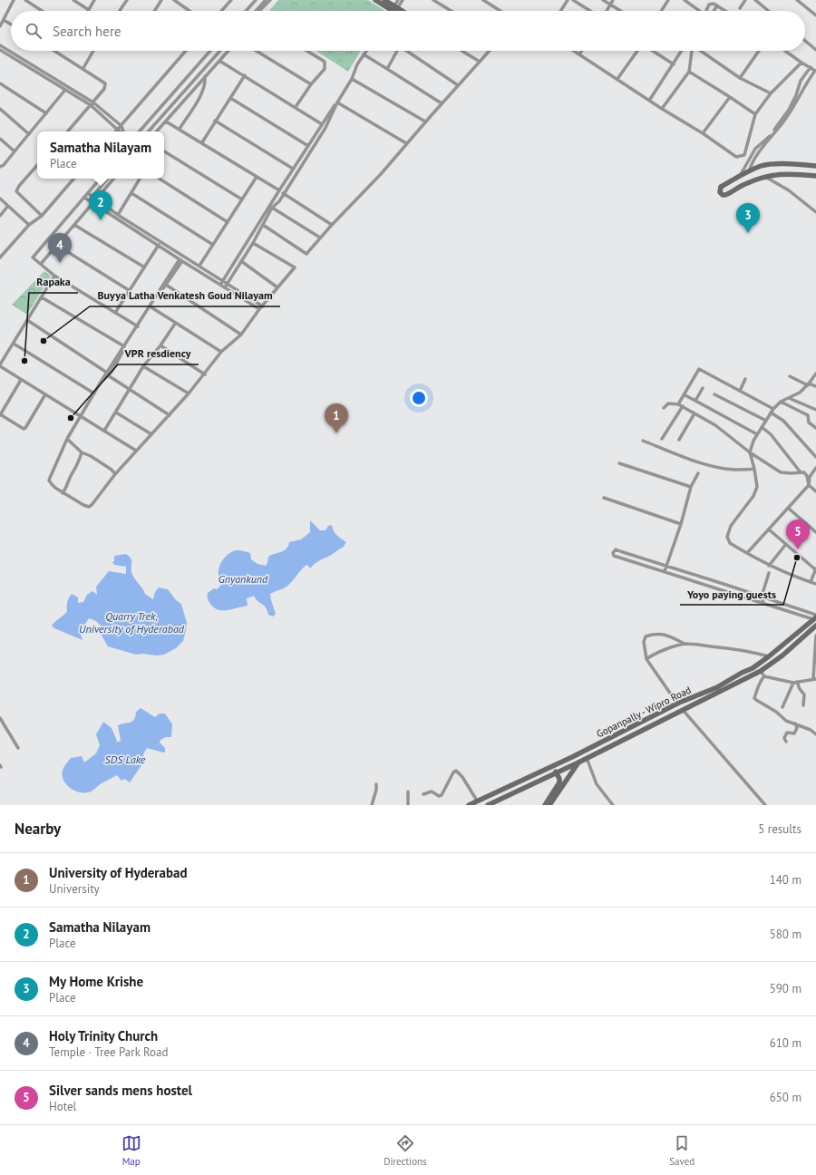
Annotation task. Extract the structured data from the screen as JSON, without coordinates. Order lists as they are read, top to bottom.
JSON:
{
  "streets": {
    "main road": ["Gopanpally - Wipro Road"]
  },
  "water": ["Gnyankund", "Quarry Trek, University of Hyderabad", "SDS Lake"],
  "places": [
    "Buyya Latha Venkatesh Goud Nilayam",
    "Rapaka",
    "VPR resdiency",
    "Yoyo paying guests"
  ],
  "page": {
    "search": "Search here",
    "popup": ["Samatha Nilayam", "Place"],
    "pins": [
      "2",
      "3",
      "4",
      "1",
      "5"
    ],
    "heading": ["Nearby", "5 results"],
    "list": [
      {
        "mark": "1",
        "name": "University of Hyderabad",
        "note": "University",
        "value": "140 m"
      },
      {
        "mark": "2",
        "name": "Samatha Nilayam",
        "note": "Place",
        "value": "580 m"
      },
      {
        "mark": "3",
        "name": "My Home Krishe",
        "note": "Place",
        "value": "590 m"
      },
      {
        "mark": "4",
        "name": "Holy Trinity Church",
        "note": "Temple · Tree Park Road",
        "value": "610 m"
      },
      {
        "mark": "5",
        "name": "Silver sands mens hostel",
        "note": "Hotel",
        "value": "650 m"
      }
    ],
    "nav": ["Map", "Directions", "Saved"]
  }
}
